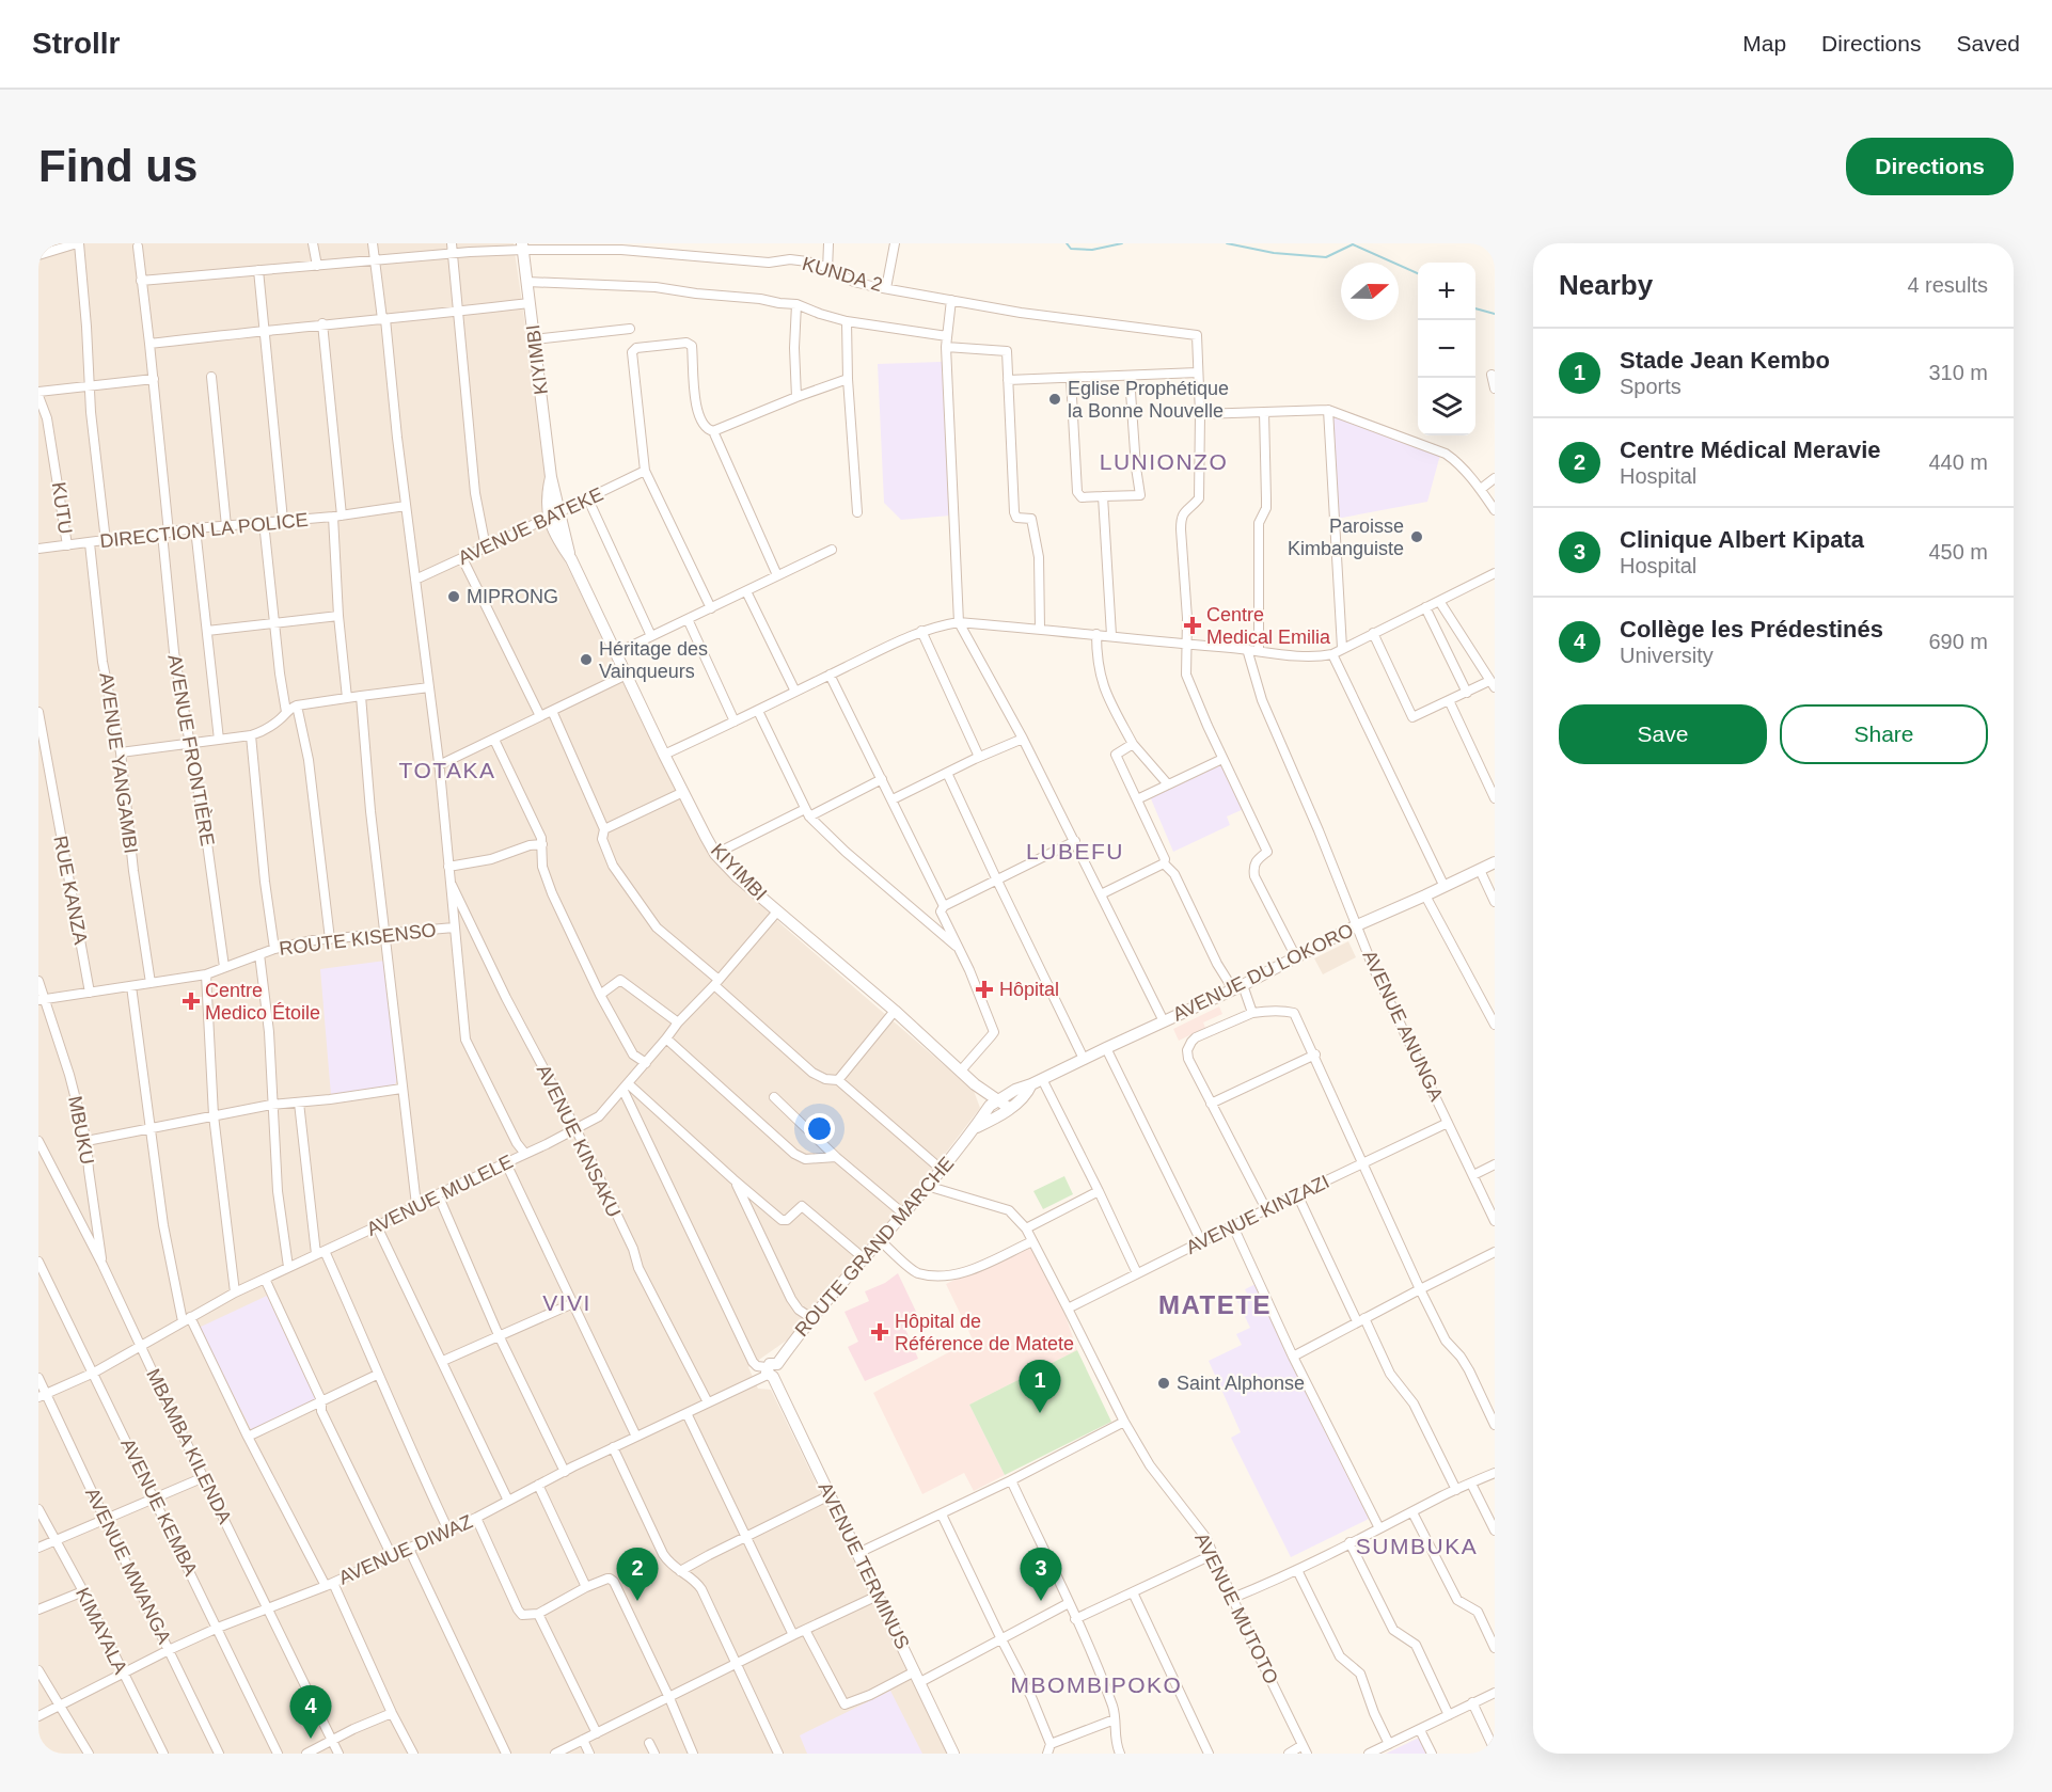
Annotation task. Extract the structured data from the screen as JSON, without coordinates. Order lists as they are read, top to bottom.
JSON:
{
  "streets": {
    "street": [
      "KUNDA 2",
      "KIYIMBI",
      "KUTU",
      "AVENUE BATEKE",
      "DIRECTION LA POLICE",
      "AVENUE FRONTIÈRE",
      "AVENUE YANGAMBI",
      "RUE KANZA",
      "ROUTE KISENSO",
      "AVENUE DU LOKORO",
      "AVENUE ANUNGA",
      "MBUKU",
      "AVENUE KINSAKU",
      "AVENUE MULELE",
      "AVENUE KINZAZI",
      "ROUTE GRAND MARCHE",
      "MBAMBA KILENDA",
      "AVENUE KEMBA",
      "AVENUE DIWAZ",
      "AVENUE MWANGA",
      "AVENUE TERMINUS",
      "AVENUE MUTOTO",
      "KIMAYALA"
    ]
  },
  "crossings": [
    ["KUNDA 2", "KIYIMBI"],
    ["KUNDA 2", "AVENUE FRONTIÈRE"],
    ["KIYIMBI", "AVENUE DU LOKORO"],
    ["KIYIMBI", "AVENUE MULELE"],
    ["KIYIMBI", "ROUTE GRAND MARCHE"],
    ["KUTU", "DIRECTION LA POLICE"],
    ["DIRECTION LA POLICE", "AVENUE FRONTIÈRE"],
    ["DIRECTION LA POLICE", "AVENUE YANGAMBI"],
    ["AVENUE FRONTIÈRE", "ROUTE KISENSO"],
    ["AVENUE YANGAMBI", "ROUTE KISENSO"],
    ["RUE KANZA", "ROUTE KISENSO"],
    ["ROUTE KISENSO", "MBUKU"],
    ["AVENUE DU LOKORO", "AVENUE ANUNGA"],
    ["AVENUE DU LOKORO", "ROUTE GRAND MARCHE"],
    ["AVENUE ANUNGA", "AVENUE KINZAZI"],
    ["MBUKU", "MBAMBA KILENDA"],
    ["AVENUE KINSAKU", "AVENUE MULELE"],
    ["AVENUE KINSAKU", "AVENUE DIWAZ"],
    ["AVENUE MULELE", "MBAMBA KILENDA"],
    ["AVENUE MULELE", "AVENUE KEMBA"],
    ["AVENUE MULELE", "AVENUE MWANGA"],
    ["AVENUE MULELE", "AVENUE TERMINUS"],
    ["AVENUE KINZAZI", "AVENUE MUTOTO"],
    ["ROUTE GRAND MARCHE", "AVENUE DIWAZ"],
    ["ROUTE GRAND MARCHE", "AVENUE TERMINUS"],
    ["ROUTE GRAND MARCHE", "AVENUE MUTOTO"],
    ["MBAMBA KILENDA", "AVENUE DIWAZ"],
    ["AVENUE KEMBA", "AVENUE DIWAZ"],
    ["AVENUE DIWAZ", "AVENUE MWANGA"],
    ["AVENUE DIWAZ", "AVENUE TERMINUS"],
    ["AVENUE DIWAZ", "KIMAYALA"]
  ],
  "districts": [
    "LUNIONZO",
    "TOTAKA",
    "LUBEFU",
    "VIVI",
    "MATETE",
    "SUMBUKA",
    "MBOMBIPOKO"
  ],
  "places": {
    "other": [
      "Eglise Prophétique la Bonne Nouvelle",
      "Paroisse Kimbanguiste",
      "MIPRONG",
      "Héritage des Vainqueurs",
      "Saint Alphonse"
    ],
    "health": [
      "Centre Medical Emilia",
      "Hôpital",
      "Centre Medico Étoile",
      "Hôpital de Référence de Matete"
    ]
  },
  "north": "right",
  "page": {
    "header": "Strollr",
    "nav": ["Map", "Directions", "Saved"],
    "buttons": [
      "Directions",
      ["Save", "Share"]
    ],
    "title": "Find us",
    "heading": ["Nearby", "4 results"],
    "map_buttons": ["+", "−"],
    "list": [
      {
        "mark": "1",
        "name": "Stade Jean Kembo",
        "note": "Sports",
        "value": "310 m"
      },
      {
        "mark": "2",
        "name": "Centre Médical Meravie",
        "note": "Hospital",
        "value": "440 m"
      },
      {
        "mark": "3",
        "name": "Clinique Albert Kipata",
        "note": "Hospital",
        "value": "450 m"
      },
      {
        "mark": "4",
        "name": "Collège les Prédestinés",
        "note": "University",
        "value": "690 m"
      }
    ],
    "pins": [
      "1",
      "2",
      "3",
      "4"
    ]
  }
}
